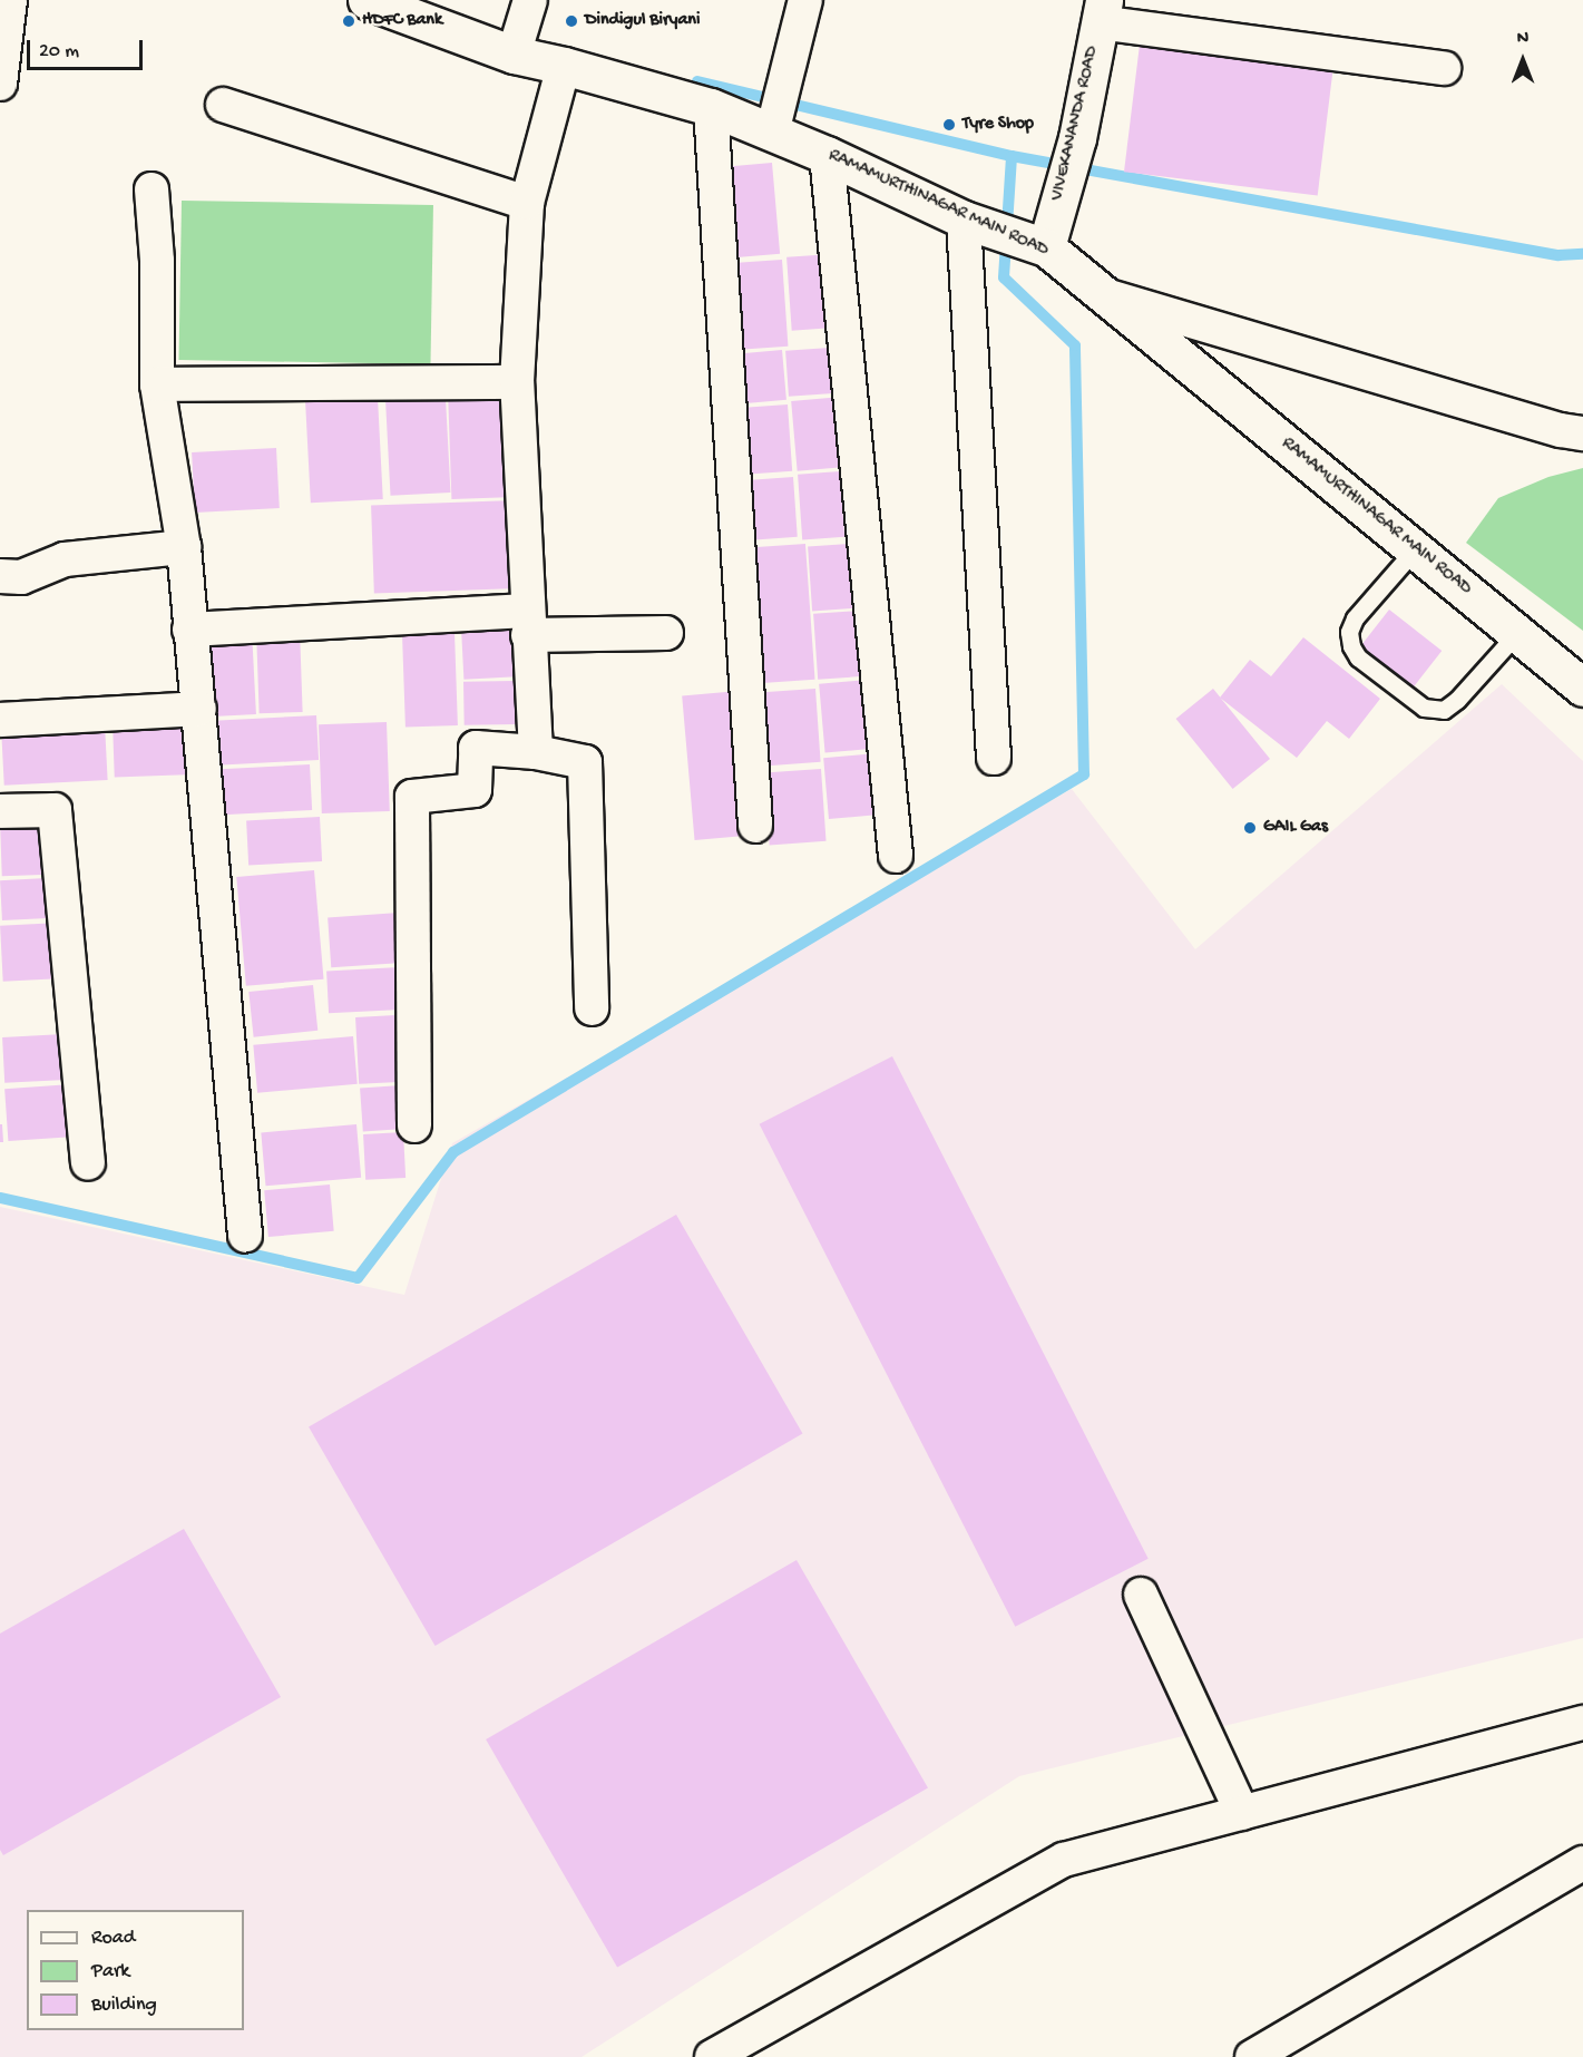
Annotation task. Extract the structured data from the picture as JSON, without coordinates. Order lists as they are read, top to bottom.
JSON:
{
  "streets": {
    "main road": ["VIVEKANANDA ROAD", "RAMAMURTHINAGAR MAIN ROAD"]
  },
  "crossings": [
    ["VIVEKANANDA ROAD", "RAMAMURTHINAGAR MAIN ROAD"]
  ],
  "places": [
    "HDFC Bank",
    "Dindigul Biryani",
    "Tyre Shop",
    "GAIL Gas"
  ],
  "legend": ["Road", "Park", "Building"],
  "scale_bar": "20 m",
  "north": "top"
}
